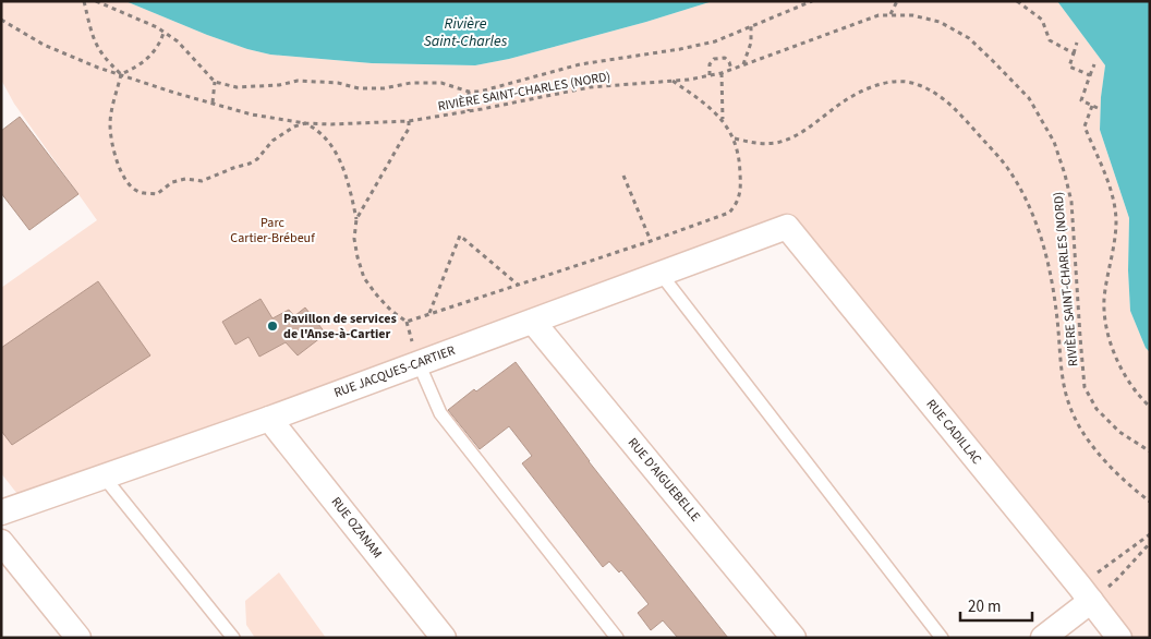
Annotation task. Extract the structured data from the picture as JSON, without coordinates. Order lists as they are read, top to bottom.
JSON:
{
  "streets": {
    "street": [
      "RUE JACQUES-CARTIER",
      "RUE CADILLAC",
      "RUE D'AIGUEBELLE",
      "RUE OZANAM"
    ],
    "path": ["RIVIÈRE SAINT-CHARLES (NORD)"]
  },
  "crossings": [
    ["RUE JACQUES-CARTIER", "RUE CADILLAC"],
    ["RUE JACQUES-CARTIER", "RUE D'AIGUEBELLE"],
    ["RUE JACQUES-CARTIER", "RUE OZANAM"]
  ],
  "water": ["Rivière Saint-Charles"],
  "parks": ["Parc Cartier-Brébeuf"],
  "places": ["Pavillon de services de l'Anse-à-Cartier"],
  "scale_bar": "20 m"
}
